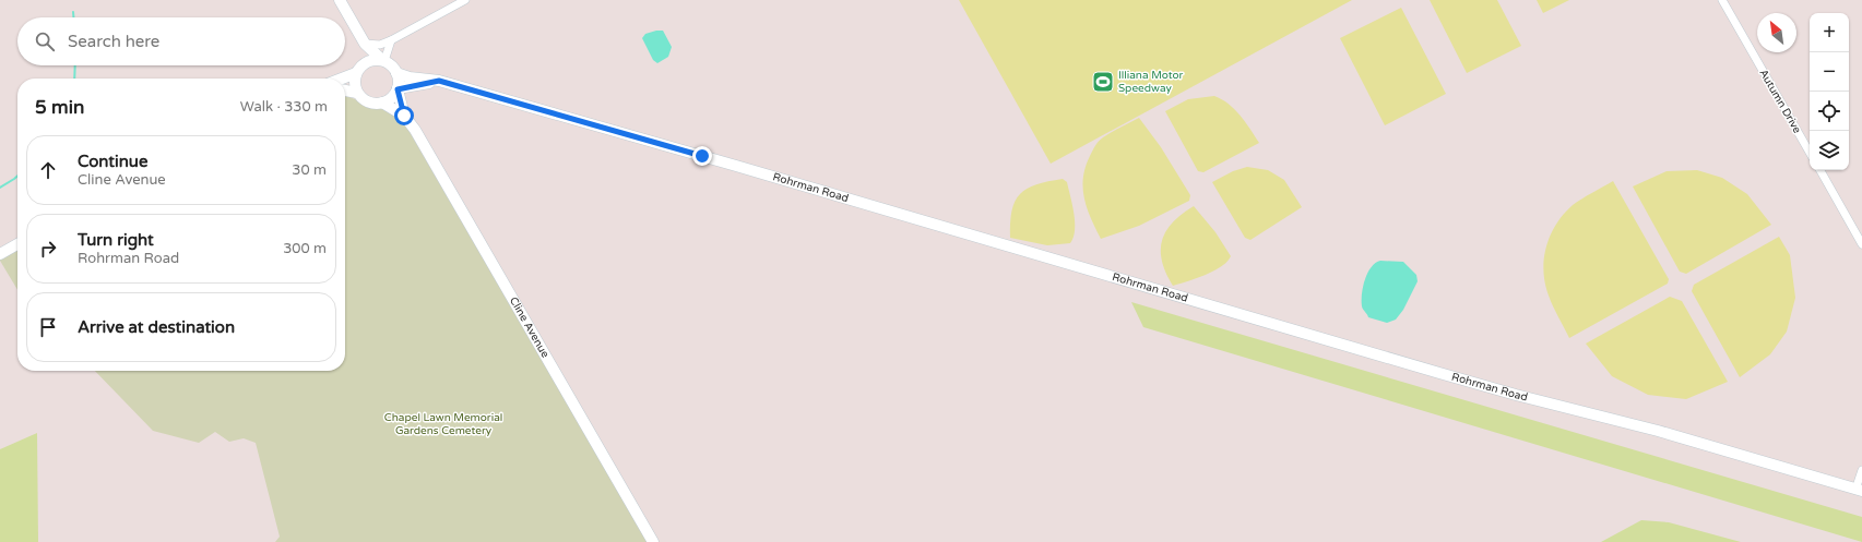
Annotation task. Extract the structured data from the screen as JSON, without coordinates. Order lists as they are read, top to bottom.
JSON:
{
  "streets": {
    "street": ["Autumn Drive", "Rohrman Road", "Cline Avenue"]
  },
  "crossings": [
    ["Rohrman Road", "Cline Avenue"]
  ],
  "parks": ["Chapel Lawn Memorial Gardens Cemetery"],
  "places": {
    "sports": ["Illiana Motor Speedway"]
  },
  "north": "top left",
  "page": {
    "map_buttons": ["+", "−"],
    "search": "Search here",
    "heading": ["5 min", "Walk · 330 m"],
    "list": [
      ["Continue", "Cline Avenue", "30 m"],
      ["Turn right", "Rohrman Road", "300 m"],
      "Arrive at destination"
    ]
  }
}
